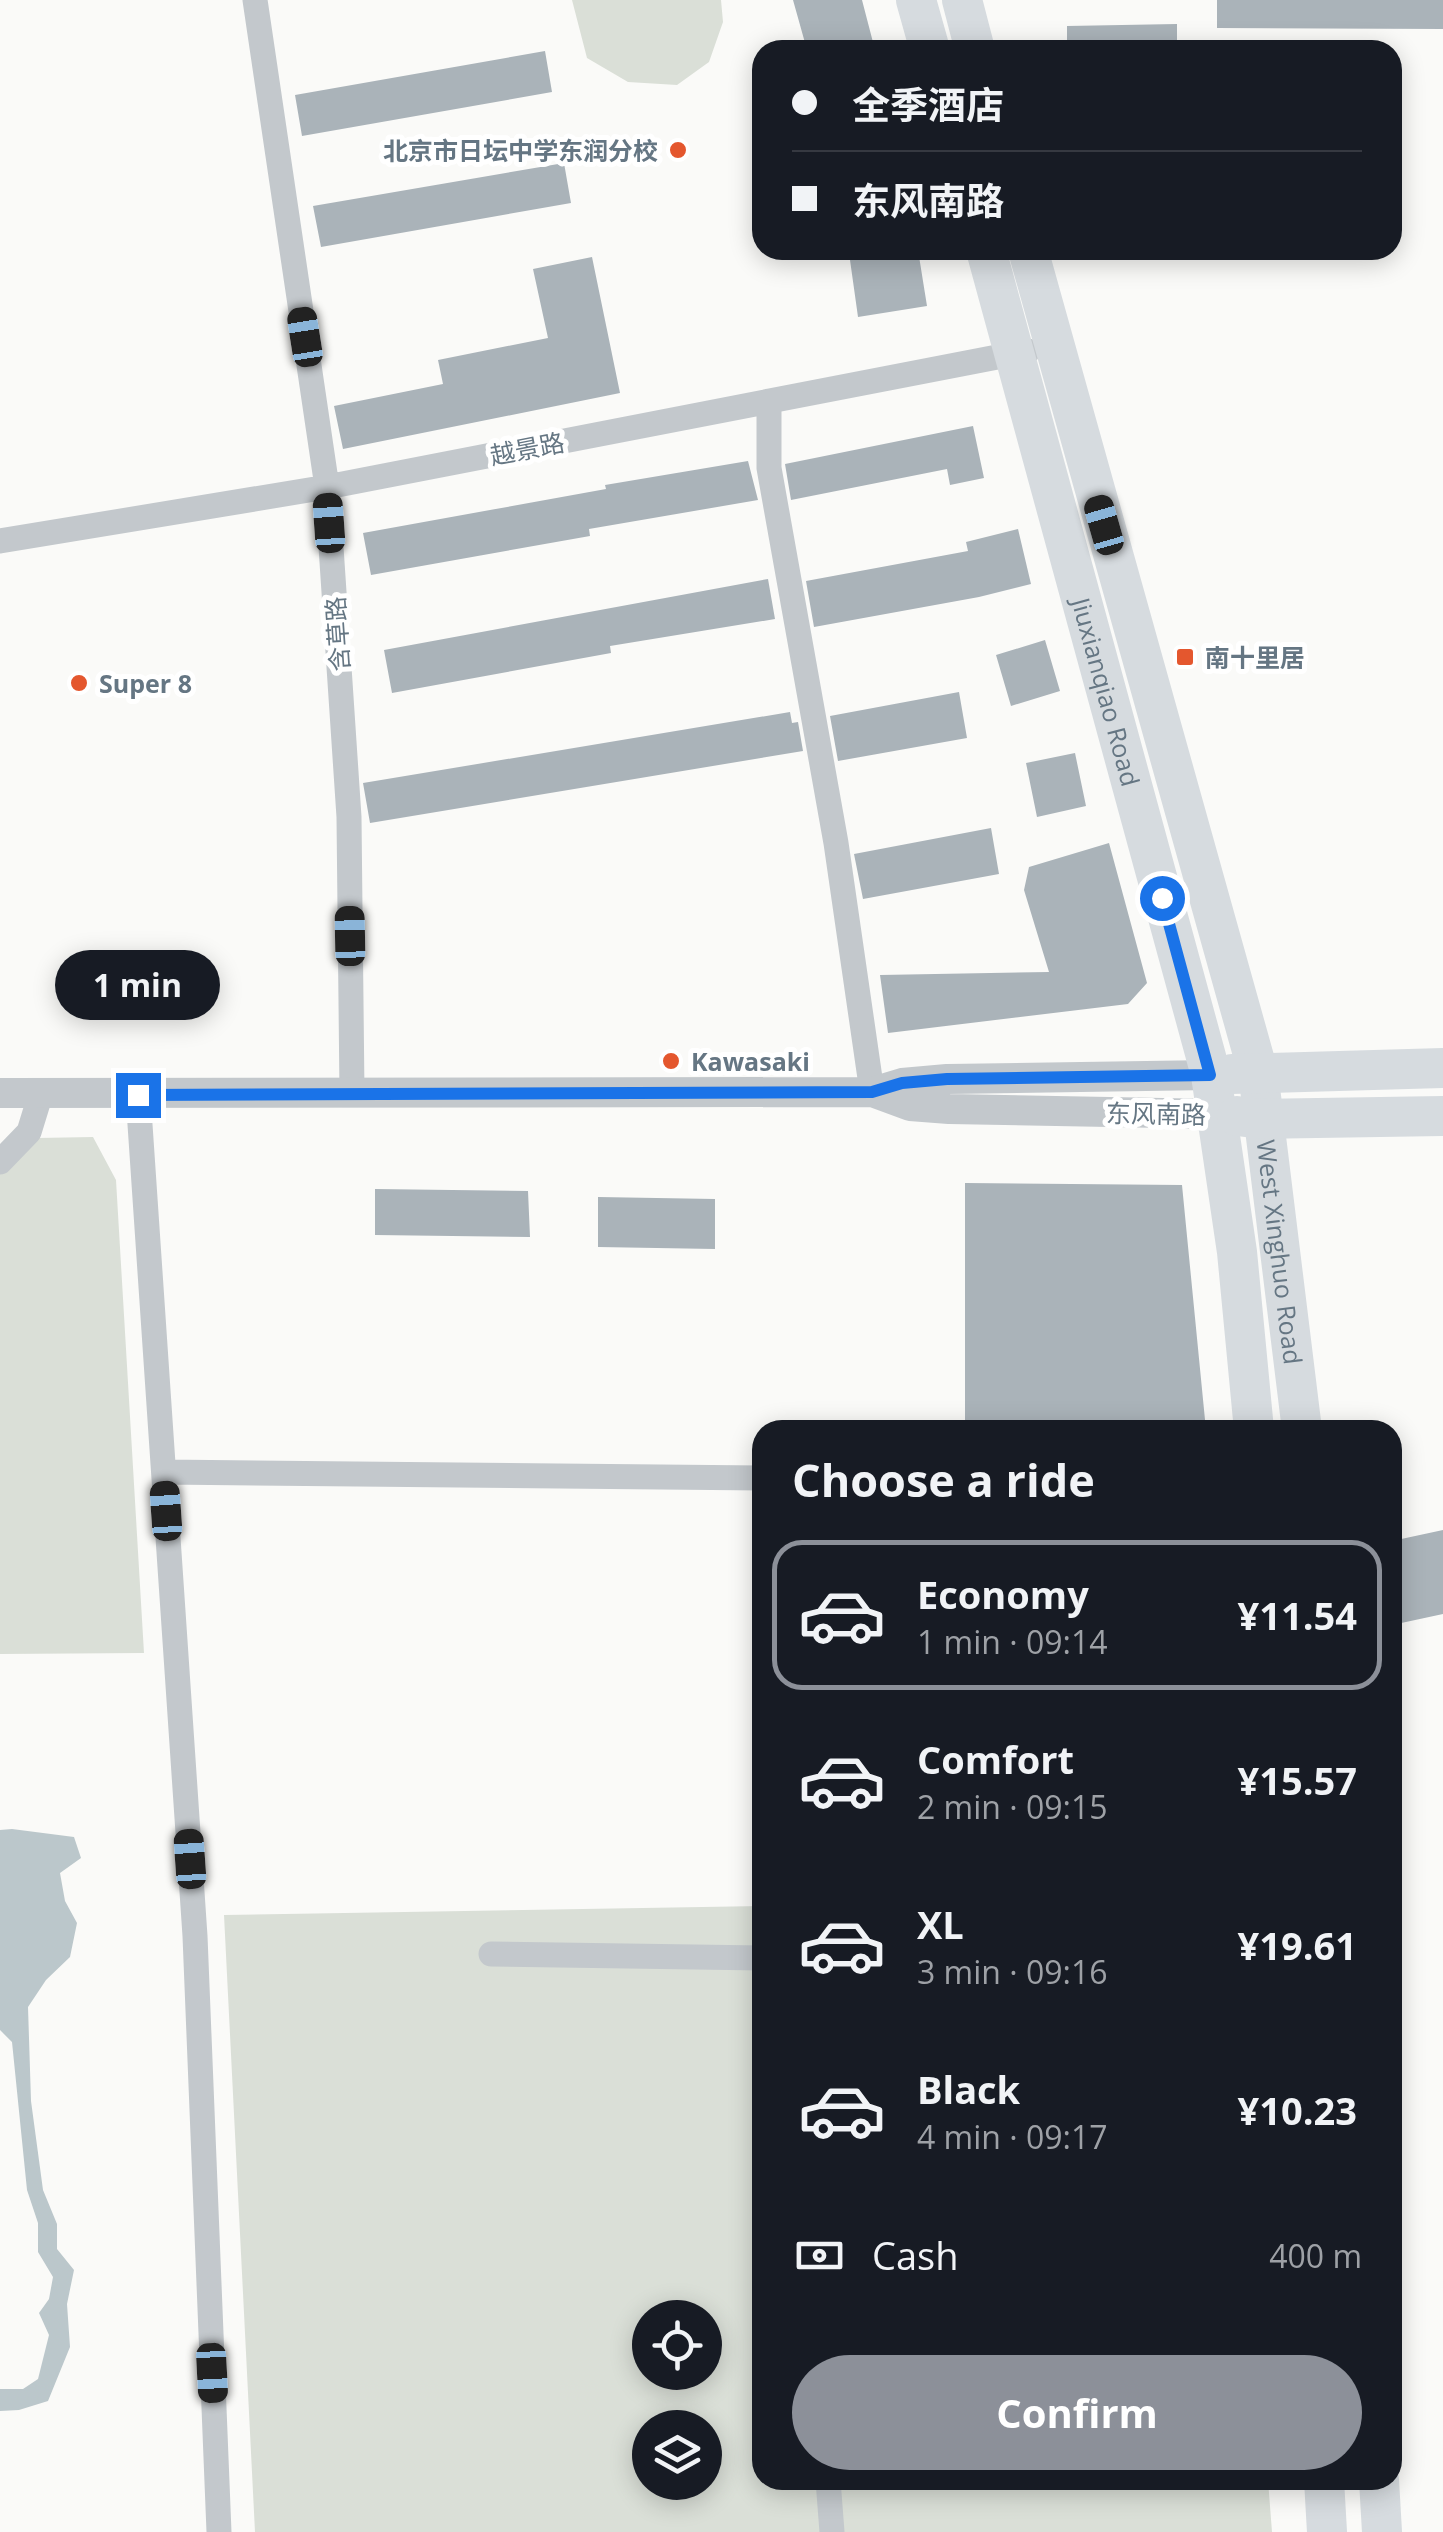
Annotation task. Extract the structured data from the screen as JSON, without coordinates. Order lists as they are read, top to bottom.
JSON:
{
  "streets": {
    "main road": ["Jiuxianqiao Road", "东风南路", "West Xinghuo Road"],
    "street": ["越景路", "含草路"]
  },
  "crossings": [
    ["越景路", "含草路"],
    ["越景路", "Jiuxianqiao Road"],
    ["含草路", "东风南路"],
    ["Jiuxianqiao Road", "东风南路"],
    ["Jiuxianqiao Road", "West Xinghuo Road"],
    ["东风南路", "West Xinghuo Road"]
  ],
  "places": {
    "other": ["北京市日坛中学东润分校", "Super 8", "Kawasaki"],
    "transit": ["南十里居"]
  },
  "page": {
    "banner": ["全季酒店", "东风南路"],
    "bubble": "1 min",
    "heading": "Choose a ride",
    "list": [
      {
        "name": "Economy",
        "note": "1 min · 09:14",
        "value": "¥11.54"
      },
      {
        "name": "Comfort",
        "note": "2 min · 09:15",
        "value": "¥15.57"
      },
      {
        "name": "XL",
        "note": "3 min · 09:16",
        "value": "¥19.61"
      },
      {
        "name": "Black",
        "note": "4 min · 09:17",
        "value": "¥10.23"
      }
    ],
    "pay": ["Cash", "400 m"],
    "buttons": "Confirm"
  }
}
